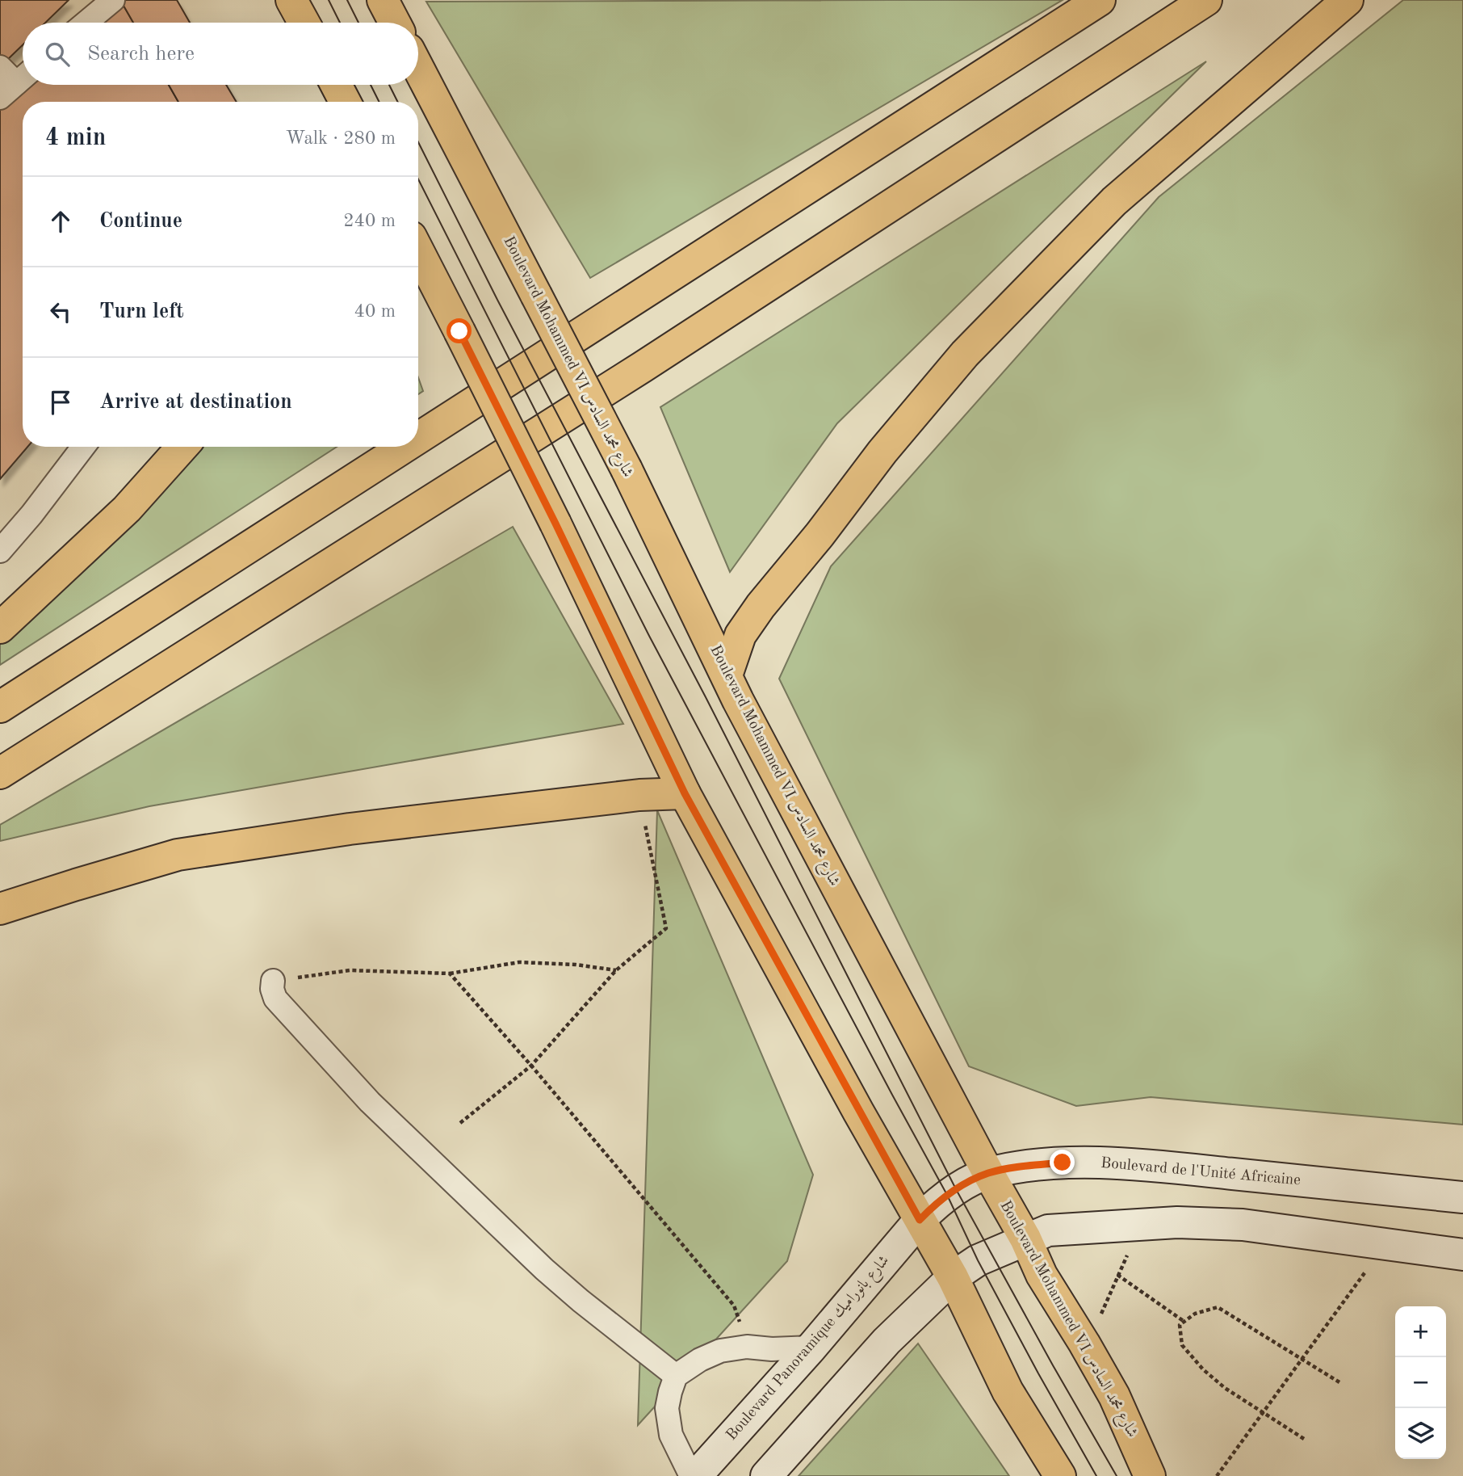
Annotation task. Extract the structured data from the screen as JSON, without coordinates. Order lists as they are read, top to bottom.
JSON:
{
  "streets": {
    "main road": ["Boulevard Mohammed VI شارع محمد السادس", "Boulevard de l'Unité Africaine", "Boulevard Panoramique شارع بانوراميك"]
  },
  "crossings": [
    ["Boulevard Mohammed VI شارع محمد السادس", "Boulevard de l'Unité Africaine"],
    ["Boulevard de l'Unité Africaine", "Boulevard Panoramique شارع بانوراميك"]
  ],
  "page": {
    "search": "Search here",
    "heading": ["4 min", "Walk · 280 m"],
    "list": [
      ["Continue", "240 m"],
      ["Turn left", "40 m"],
      "Arrive at destination"
    ],
    "map_buttons": ["+", "−"]
  }
}
